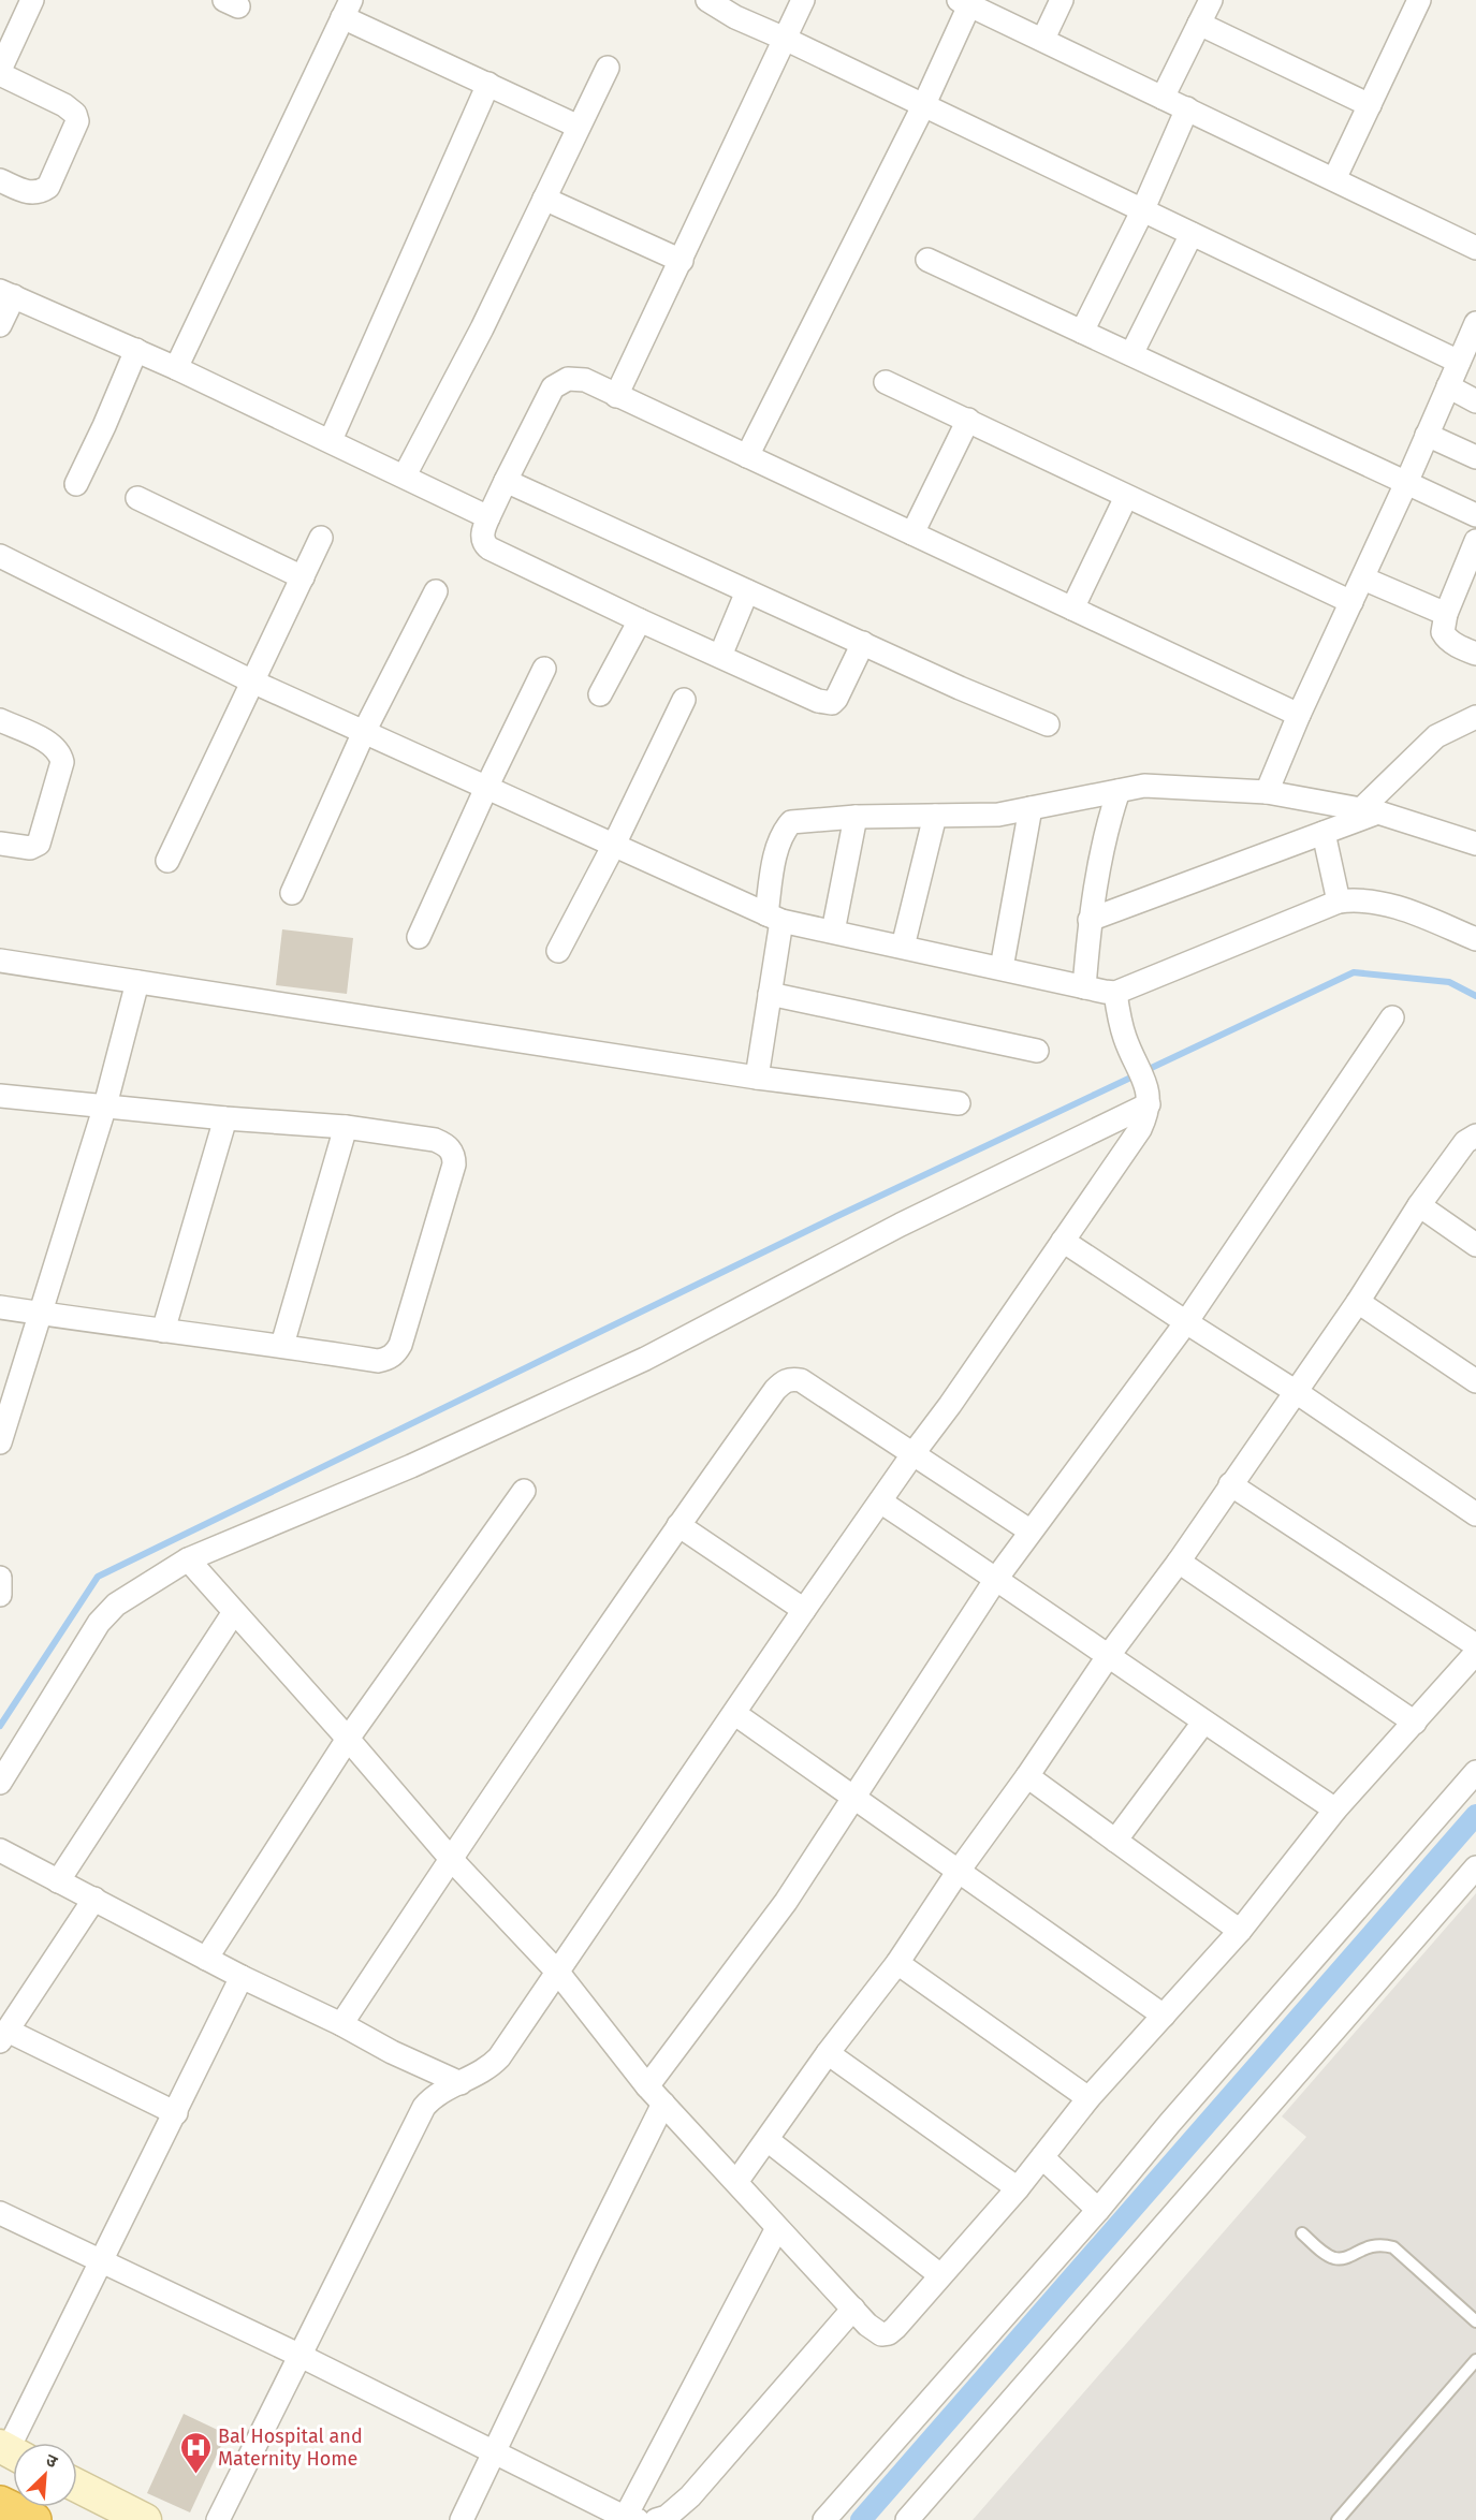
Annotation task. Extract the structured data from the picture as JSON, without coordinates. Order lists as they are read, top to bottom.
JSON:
{
  "places": {
    "hospital": ["Bal Hospital and Maternity Home"]
  },
  "north": "top right"
}
